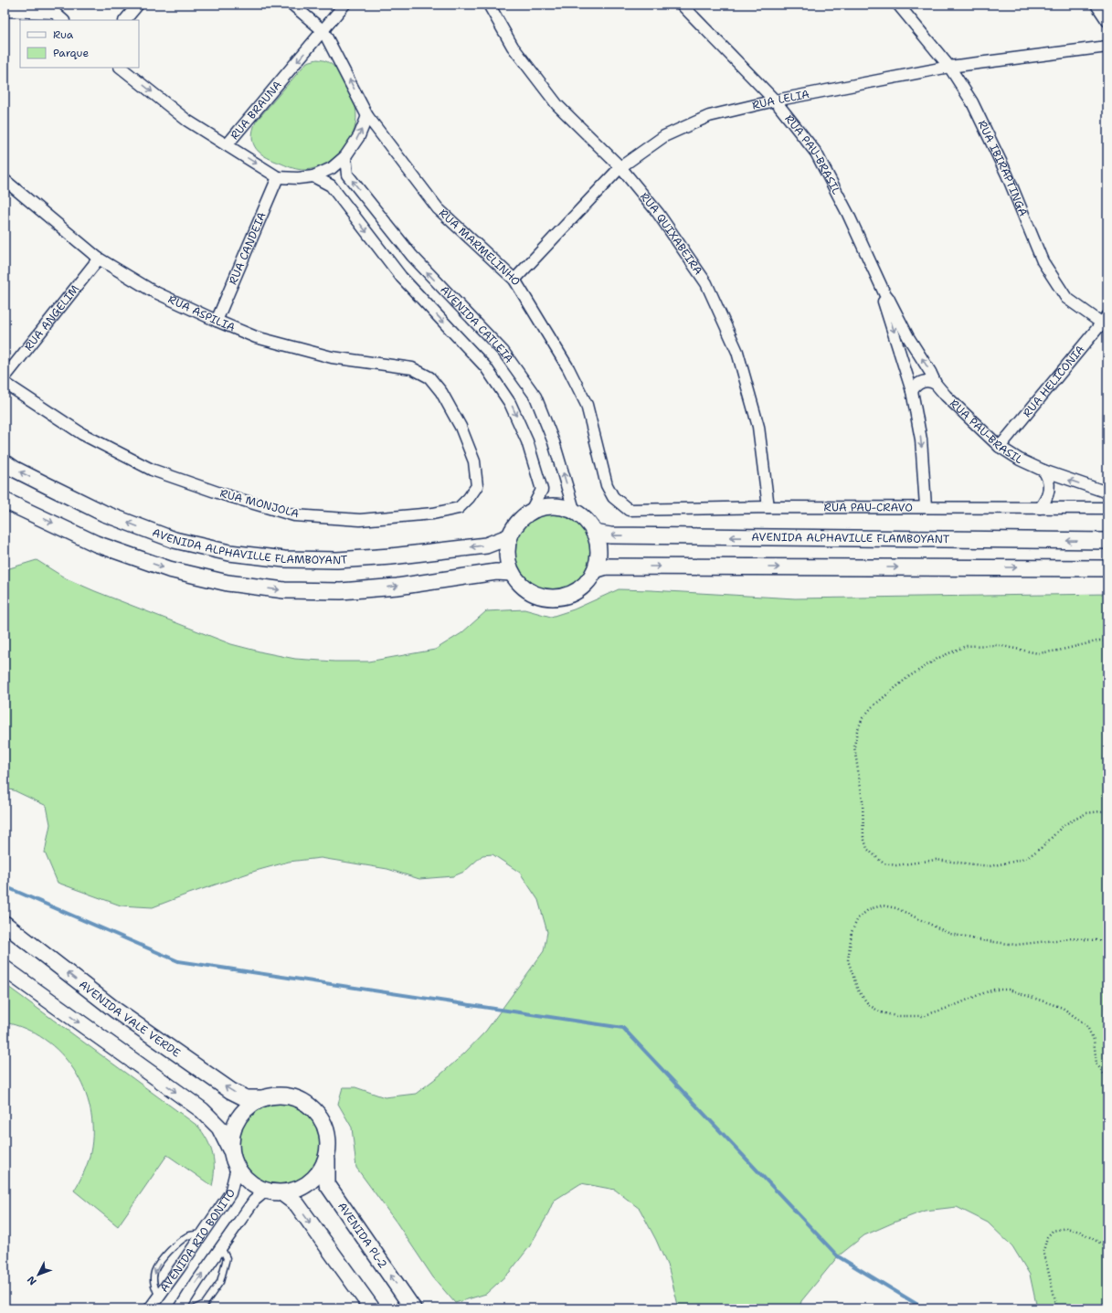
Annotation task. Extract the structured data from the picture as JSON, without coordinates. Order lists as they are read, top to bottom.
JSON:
{
  "streets": {
    "street": [
      "RUA LELIA",
      "RUA BRAUNA",
      "RUA PAU-BRASIL",
      "RUA IBIRAPTINGA",
      "RUA QUIXABEIRA",
      "RUA MARMELINHO",
      "RUA CANDEIA",
      "RUA ASPILIA",
      "RUA ANGELIM",
      "AVENIDA CATLEIA",
      "RUA HELICONIA",
      "RUA MONJOLA",
      "RUA PAU-CRAVO",
      "AVENIDA ALPHAVILLE FLAMBOYANT",
      "AVENIDA VALE VERDE",
      "AVENIDA PL-2",
      "AVENIDA RIO BONITO"
    ]
  },
  "crossings": [
    ["RUA LELIA", "RUA PAU-BRASIL"],
    ["RUA LELIA", "RUA IBIRAPTINGA"],
    ["RUA LELIA", "RUA QUIXABEIRA"],
    ["RUA LELIA", "RUA MARMELINHO"],
    ["RUA BRAUNA", "RUA MARMELINHO"],
    ["RUA BRAUNA", "RUA CANDEIA"],
    ["RUA BRAUNA", "AVENIDA CATLEIA"],
    ["RUA PAU-BRASIL", "RUA HELICONIA"],
    ["RUA PAU-BRASIL", "RUA PAU-CRAVO"],
    ["RUA IBIRAPTINGA", "RUA HELICONIA"],
    ["RUA QUIXABEIRA", "RUA PAU-CRAVO"],
    ["RUA MARMELINHO", "RUA PAU-CRAVO"],
    ["RUA CANDEIA", "RUA ASPILIA"],
    ["RUA ASPILIA", "RUA ANGELIM"],
    ["RUA ASPILIA", "RUA MONJOLA"],
    ["AVENIDA CATLEIA", "AVENIDA ALPHAVILLE FLAMBOYANT"],
    ["AVENIDA VALE VERDE", "AVENIDA PL-2"],
    ["AVENIDA VALE VERDE", "AVENIDA RIO BONITO"],
    ["AVENIDA PL-2", "AVENIDA RIO BONITO"]
  ],
  "legend": ["Rua", "Parque"],
  "north": "bottom left"
}
